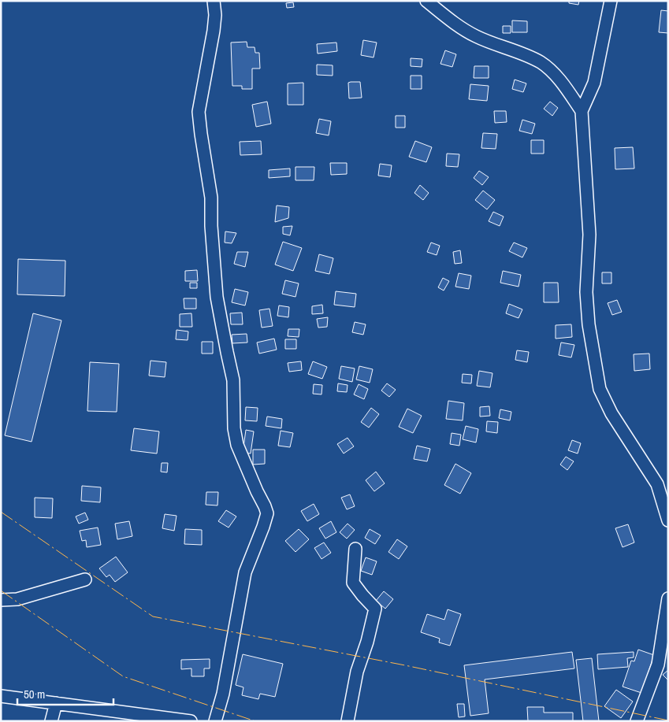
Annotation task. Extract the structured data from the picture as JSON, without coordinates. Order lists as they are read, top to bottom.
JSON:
{
  "scale_bar": "50 m"
}
